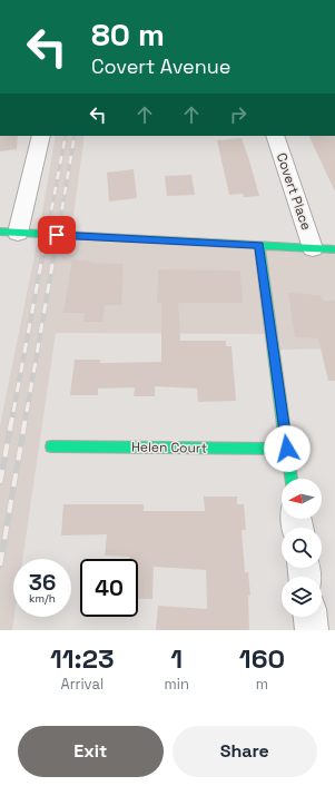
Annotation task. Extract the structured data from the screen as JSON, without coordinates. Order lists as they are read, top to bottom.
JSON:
{
  "streets": {
    "street": ["Covert Place", "Helen Court"]
  },
  "north": "left",
  "page": {
    "turn": ["80 m", "Covert Avenue"],
    "speed": "36 km/h",
    "limit": "40",
    "eta": [
      "11:23",
      "Arrival",
      "1",
      "min",
      "160",
      "m"
    ],
    "buttons": ["Exit", "Share"]
  }
}
